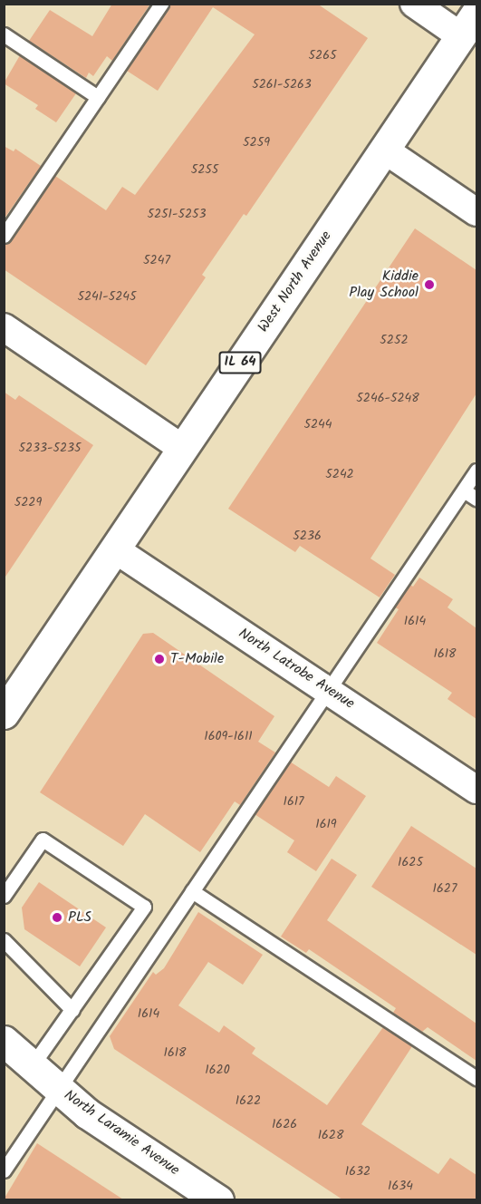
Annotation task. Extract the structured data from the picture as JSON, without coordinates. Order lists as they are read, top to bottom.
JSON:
{
  "streets": {
    "main road": ["West North Avenue", "IL 64", "North Laramie Avenue"],
    "street": ["North Latrobe Avenue"]
  },
  "crossings": [
    ["West North Avenue", "North Latrobe Avenue"]
  ],
  "places": ["Kiddie Play School", "T-Mobile", "PLS"],
  "house_numbers": [
    "5265",
    "5261-5263",
    "5259",
    "5255",
    "5251-5253",
    "5247",
    "5241-5245",
    "5252",
    "5246-5248",
    "5244",
    "5233-5235",
    "5242",
    "5229",
    "5236",
    "1614",
    "1618",
    "1609-1611",
    "1617",
    "1619",
    "1625",
    "1627",
    "1614",
    "1618",
    "1620",
    "1622",
    "1626",
    "1628",
    "1632",
    "1634"
  ]
}
